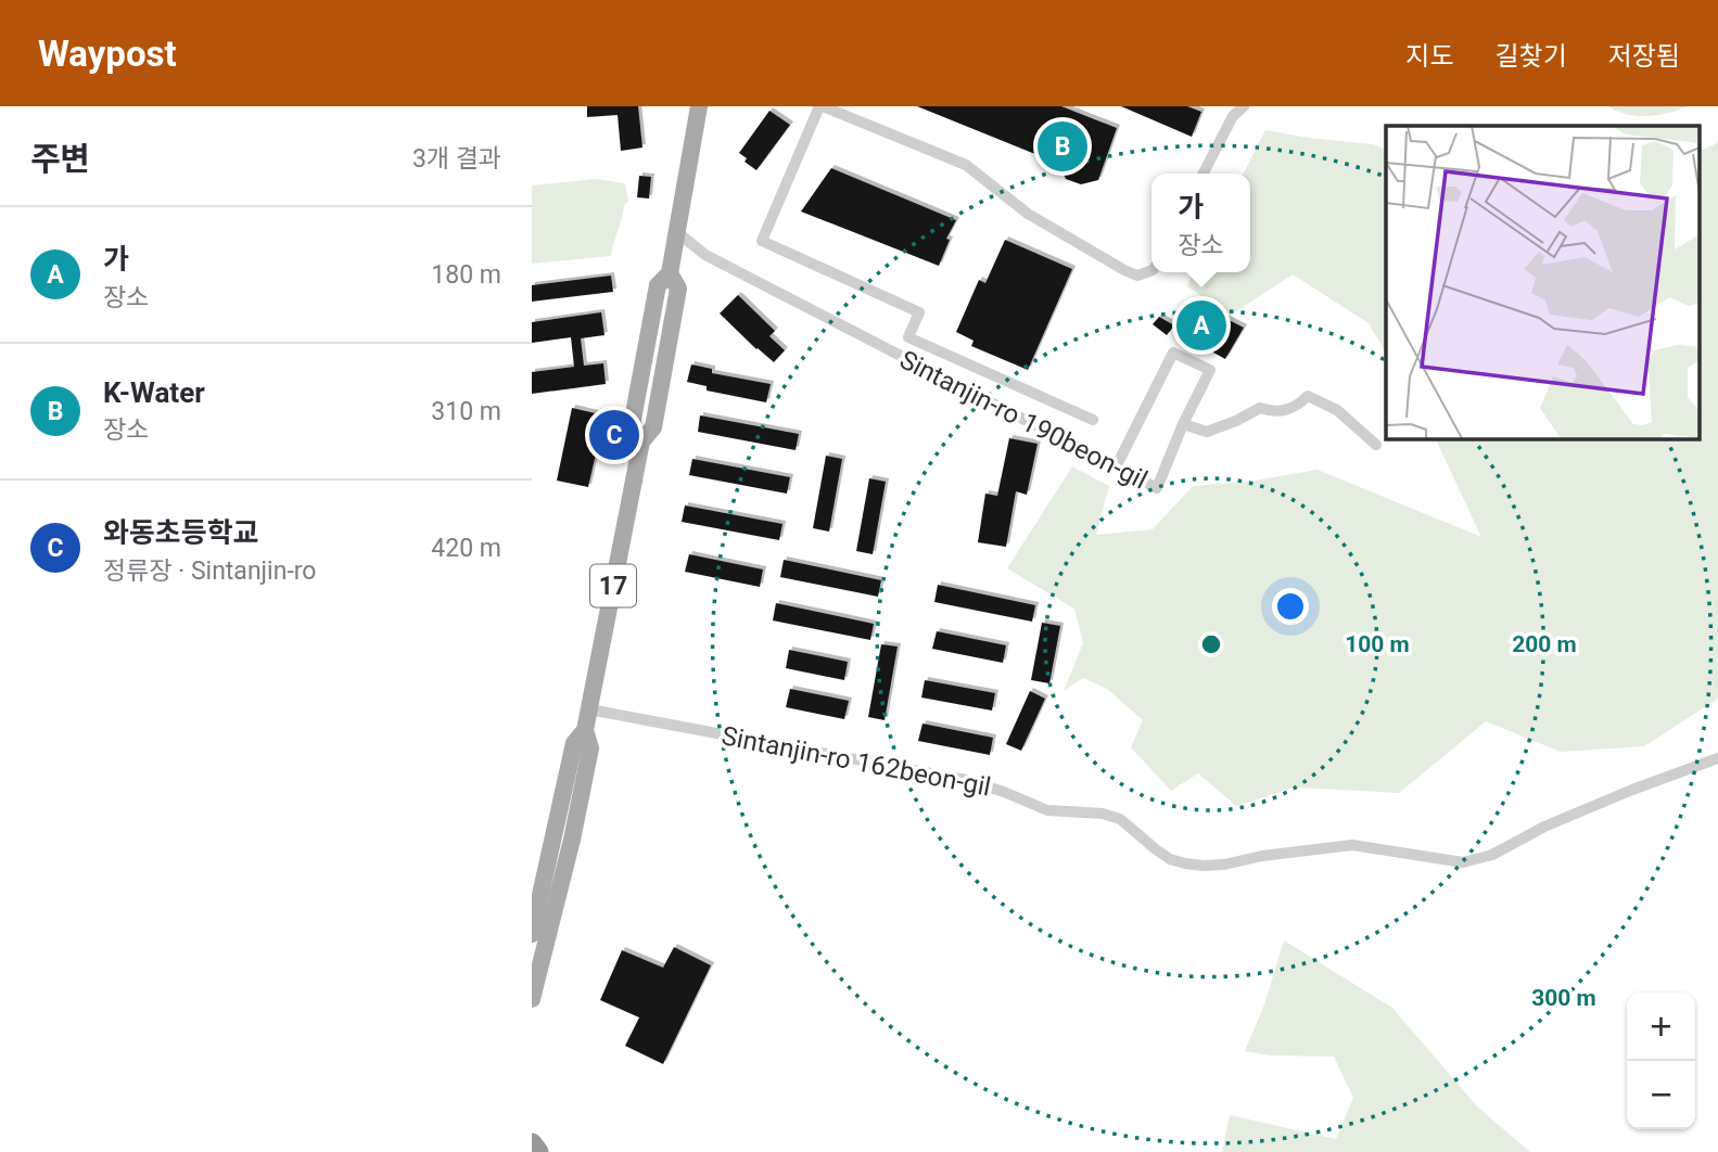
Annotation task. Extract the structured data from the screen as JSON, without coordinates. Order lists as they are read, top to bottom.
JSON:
{
  "streets": {
    "main road": ["17"],
    "street": ["Sintanjin-ro 190beon-gil", "Sintanjin-ro 162beon-gil"]
  },
  "crossings": [
    ["Sintanjin-ro 190beon-gil", "17"],
    ["17", "Sintanjin-ro 162beon-gil"]
  ],
  "page": {
    "header": "Waypost",
    "nav": ["지도", "길찾기", "저장됨"],
    "heading": ["주변", "3개 결과"],
    "pins": ["B", "A", "C"],
    "popup": ["가", "장소"],
    "list": [
      {
        "mark": "A",
        "name": "가",
        "note": "장소",
        "value": "180 m"
      },
      {
        "mark": "B",
        "name": "K-Water",
        "note": "장소",
        "value": "310 m"
      },
      {
        "mark": "C",
        "name": "와동초등학교",
        "note": "정류장 · Sintanjin-ro",
        "value": "420 m"
      }
    ],
    "map_buttons": ["+", "−"]
  },
  "rings": ["100 m", "200 m", "300 m"]
}
